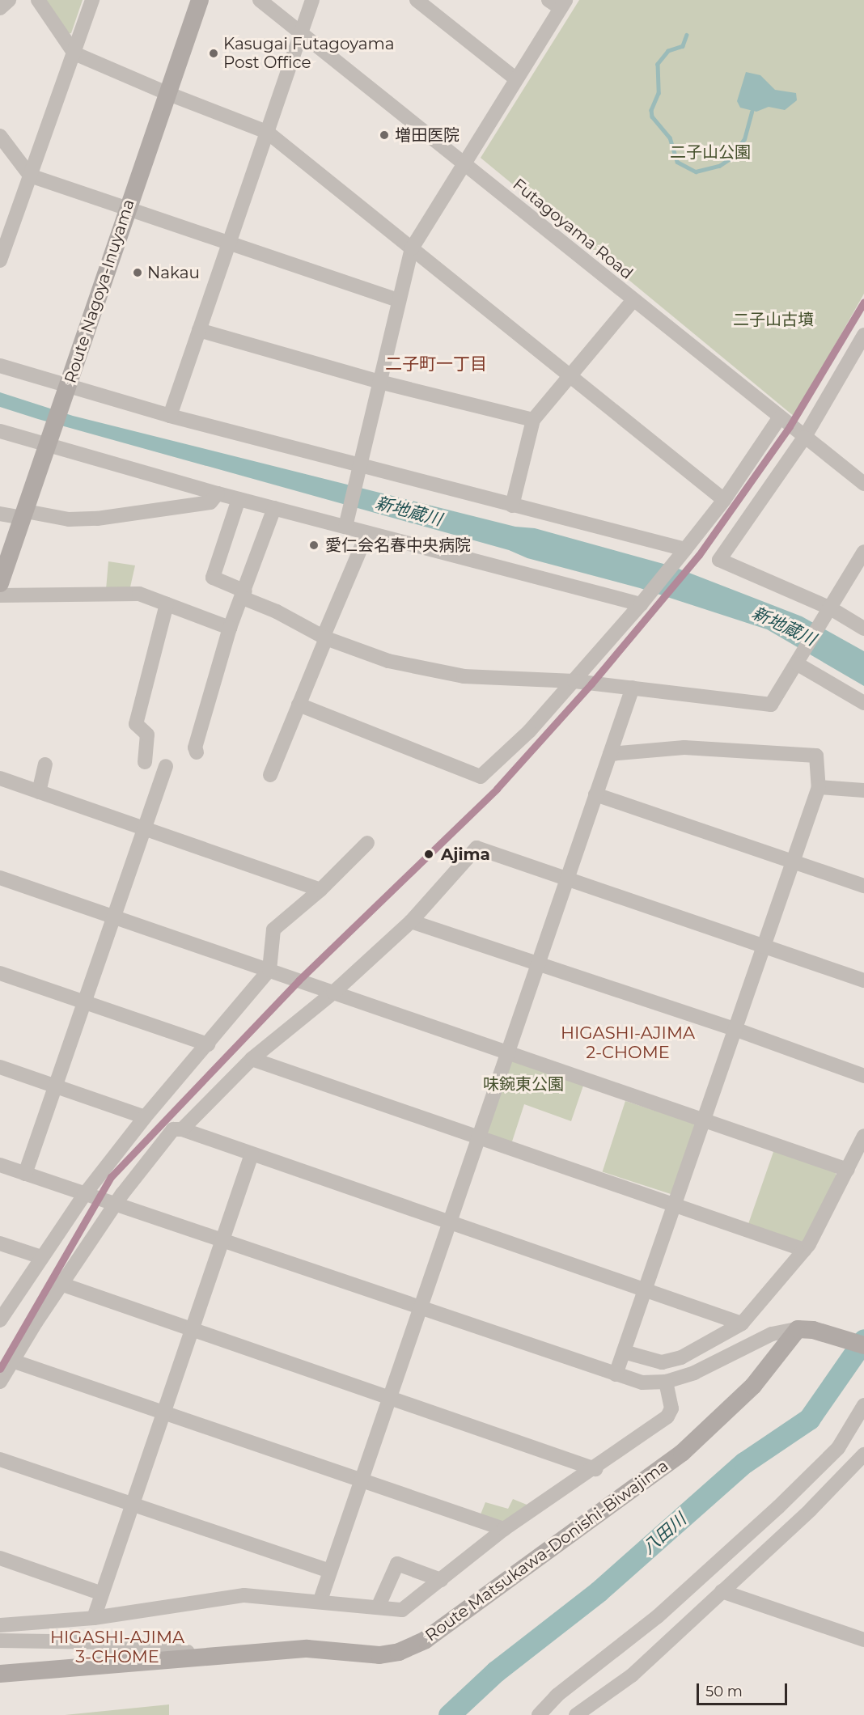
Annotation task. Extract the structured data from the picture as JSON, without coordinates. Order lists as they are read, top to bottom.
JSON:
{
  "streets": {
    "main road": ["Route Nagoya-Inuyama", "Route Matsukawa-Donishi-Biwajima"],
    "street": ["Futagoyama Road"]
  },
  "districts": ["二子町一丁目", "HIGASHI-AJIMA 2-CHOME", "HIGASHI-AJIMA 3-CHOME"],
  "water": ["新地蔵川", "八田川"],
  "parks": ["二子山公園", "二子山古墳", "味鋺東公園"],
  "places": [
    "Kasugai Futagoyama Post Office",
    "増田医院",
    "Nakau",
    "愛仁会名春中央病院",
    "Ajima"
  ],
  "scale_bar": "50 m"
}
